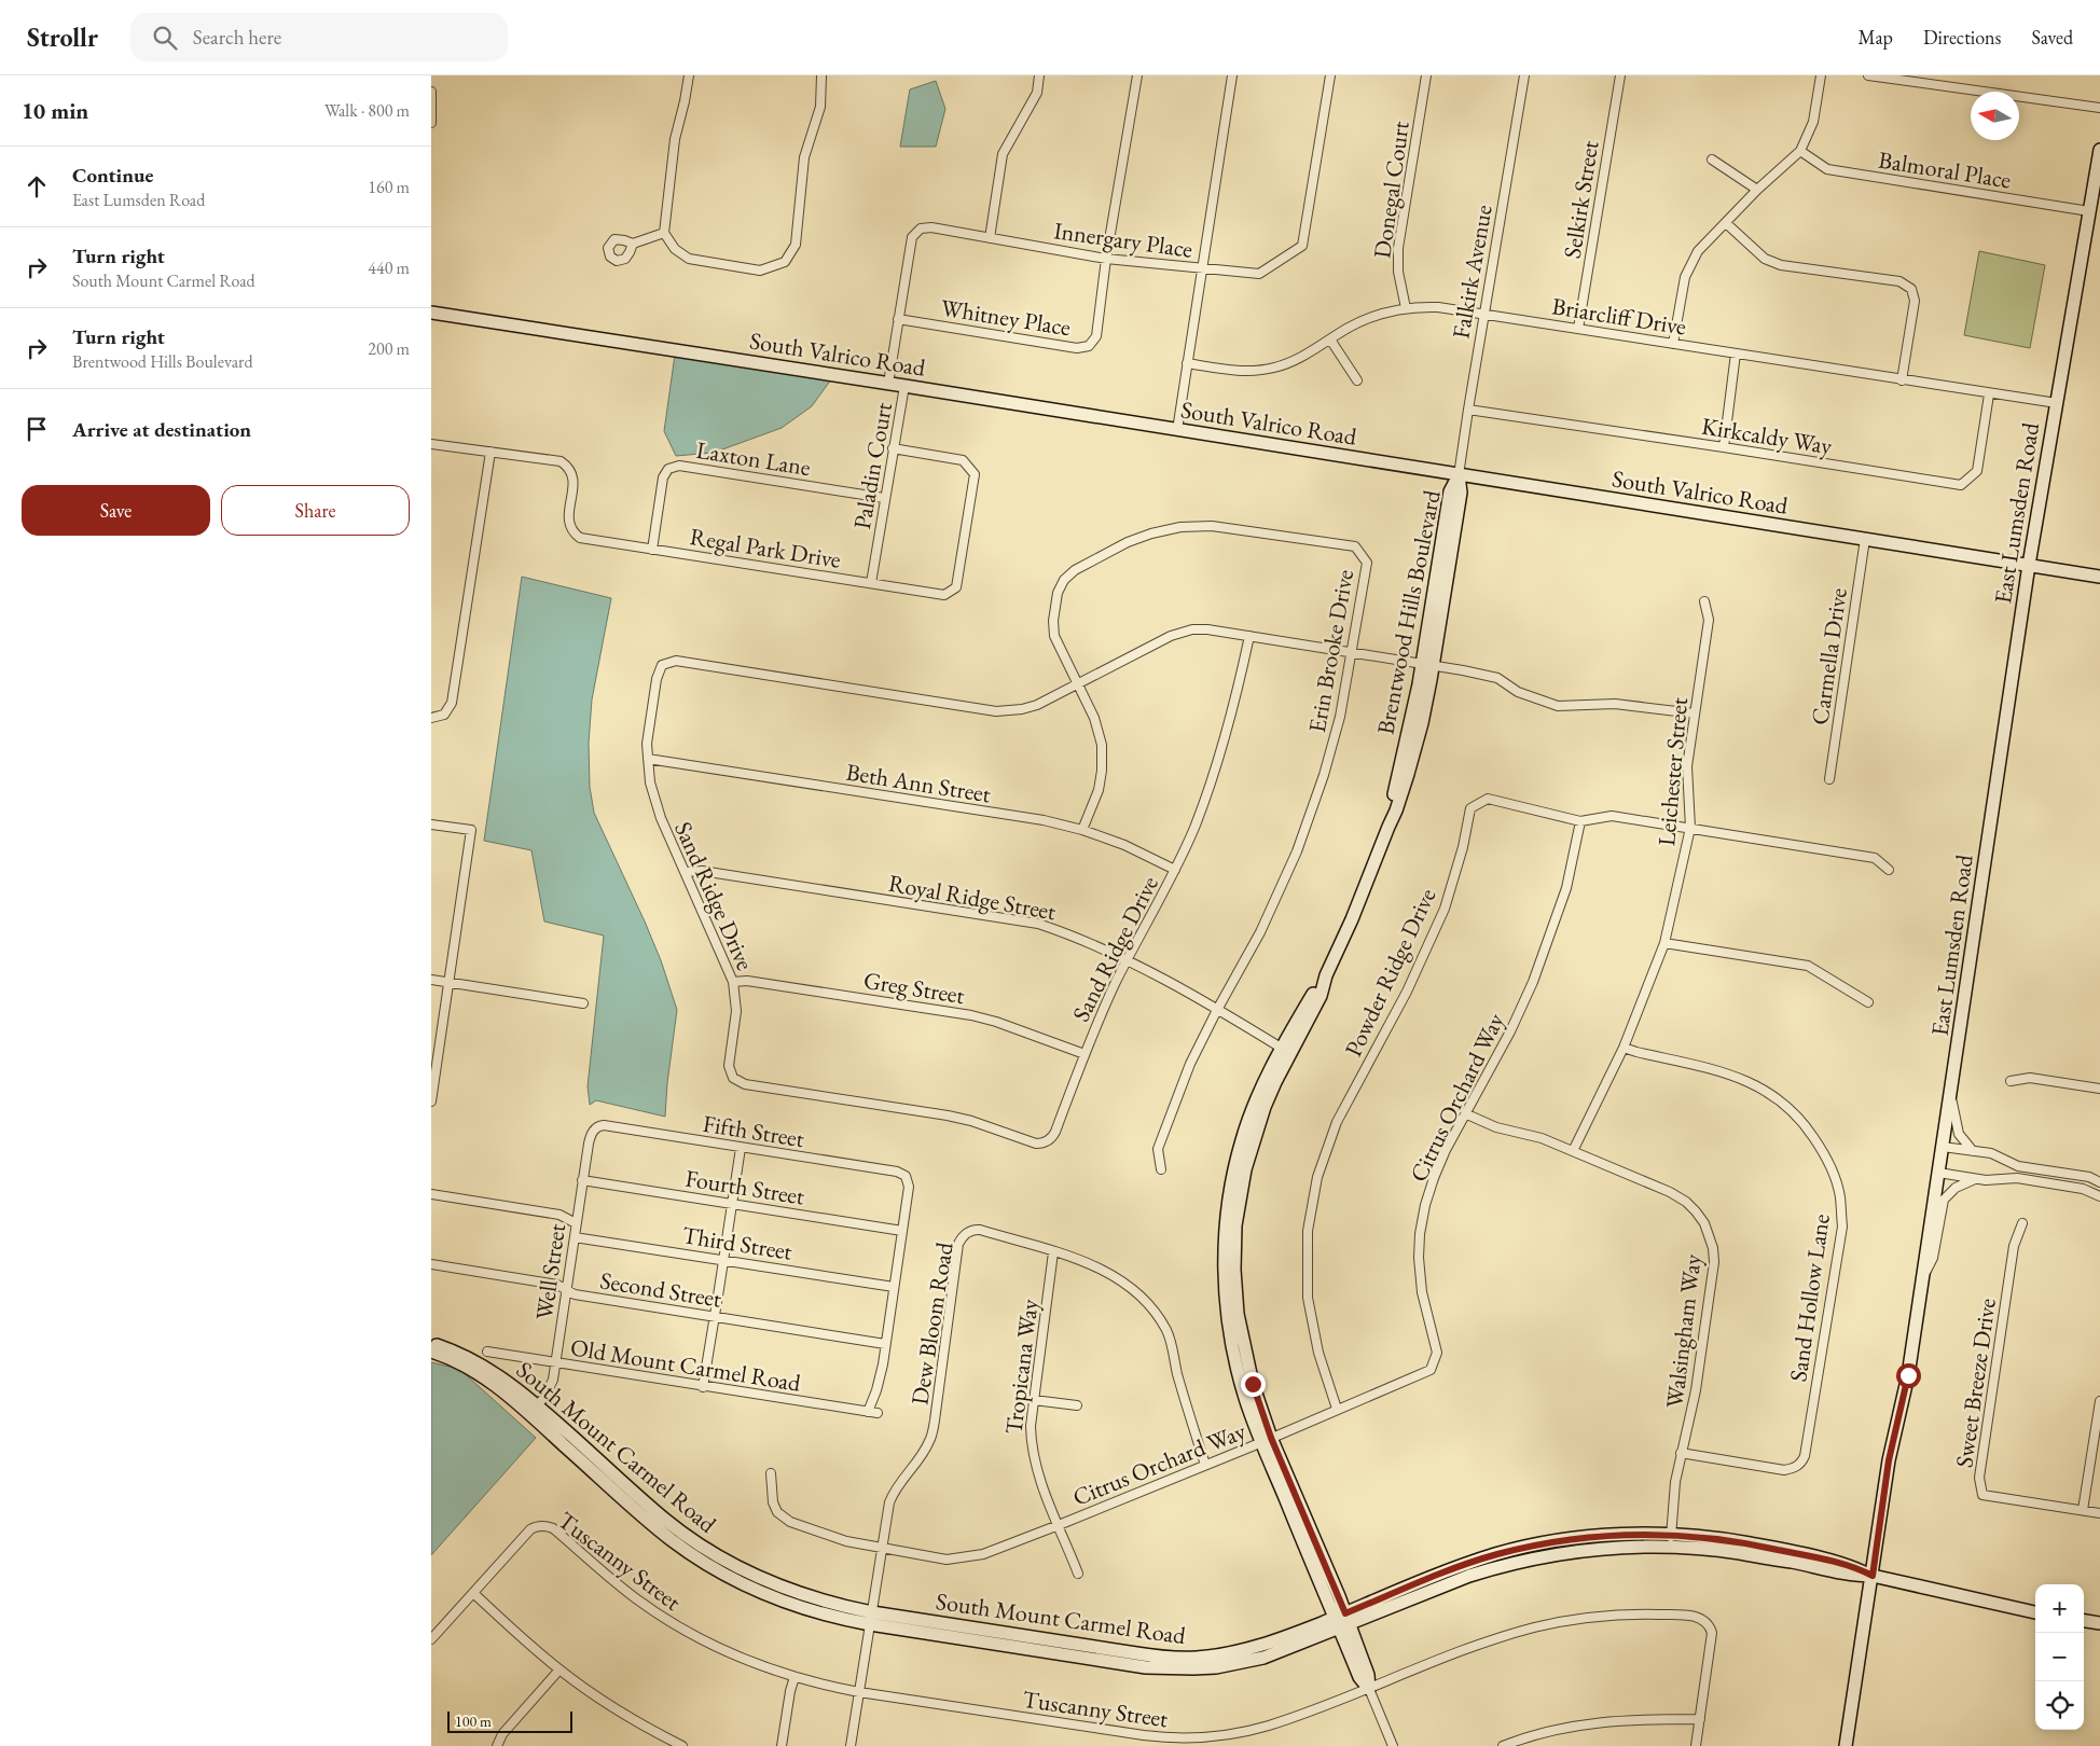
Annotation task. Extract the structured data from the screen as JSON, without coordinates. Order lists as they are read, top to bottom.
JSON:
{
  "streets": {
    "street": [
      "Balmoral Place",
      "Donegal Court",
      "Selkirk Street",
      "Innergary Place",
      "Falkirk Avenue",
      "Briarcliff Drive",
      "Whitney Place",
      "South Valrico Road",
      "Kirkcaldy Way",
      "Laxton Lane",
      "Paladin Court",
      "East Lumsden Road",
      "Regal Park Drive",
      "Brentwood Hills Boulevard",
      "Erin Brooke Drive",
      "Carmella Drive",
      "Leichester Street",
      "Beth Ann Street",
      "Sand Ridge Drive",
      "Royal Ridge Street",
      "Powder Ridge Drive",
      "Greg Street",
      "Citrus Orchard Way",
      "Fifth Street",
      "Fourth Street",
      "Third Street",
      "Well Street",
      "Second Street",
      "Sand Hollow Lane",
      "Dew Bloom Road",
      "Walsingham Way",
      "Old Mount Carmel Road",
      "Tropicana Way",
      "Sweet Breeze Drive",
      "South Mount Carmel Road",
      "Tuscanny Street"
    ]
  },
  "crossings": [
    ["Balmoral Place", "East Lumsden Road"],
    ["Donegal Court", "Briarcliff Drive"],
    ["Selkirk Street", "Briarcliff Drive"],
    ["Innergary Place", "Whitney Place"],
    ["Innergary Place", "South Valrico Road"],
    ["Falkirk Avenue", "Briarcliff Drive"],
    ["Falkirk Avenue", "South Valrico Road"],
    ["Falkirk Avenue", "Kirkcaldy Way"],
    ["Falkirk Avenue", "Brentwood Hills Boulevard"],
    ["Briarcliff Drive", "Kirkcaldy Way"],
    ["Briarcliff Drive", "East Lumsden Road"],
    ["South Valrico Road", "Paladin Court"],
    ["South Valrico Road", "East Lumsden Road"],
    ["South Valrico Road", "Brentwood Hills Boulevard"],
    ["South Valrico Road", "Carmella Drive"],
    ["Laxton Lane", "Paladin Court"],
    ["Laxton Lane", "Regal Park Drive"],
    ["Paladin Court", "Regal Park Drive"],
    ["East Lumsden Road", "South Mount Carmel Road"],
    ["Brentwood Hills Boulevard", "Sand Ridge Drive"],
    ["Brentwood Hills Boulevard", "Royal Ridge Street"],
    ["Brentwood Hills Boulevard", "Citrus Orchard Way"],
    ["Brentwood Hills Boulevard", "South Mount Carmel Road"],
    ["Brentwood Hills Boulevard", "Tuscanny Street"],
    ["Erin Brooke Drive", "Beth Ann Street"],
    ["Erin Brooke Drive", "Sand Ridge Drive"],
    ["Erin Brooke Drive", "Royal Ridge Street"],
    ["Leichester Street", "Sand Ridge Drive"],
    ["Leichester Street", "Powder Ridge Drive"],
    ["Leichester Street", "Sand Hollow Lane"],
    ["Leichester Street", "Walsingham Way"],
    ["Beth Ann Street", "Sand Ridge Drive"],
    ["Sand Ridge Drive", "Royal Ridge Street"],
    ["Sand Ridge Drive", "Greg Street"],
    ["Powder Ridge Drive", "Citrus Orchard Way"],
    ["Citrus Orchard Way", "Dew Bloom Road"],
    ["Citrus Orchard Way", "Walsingham Way"],
    ["Citrus Orchard Way", "Tropicana Way"],
    ["Fifth Street", "Fourth Street"],
    ["Fifth Street", "Well Street"],
    ["Fourth Street", "Well Street"],
    ["Third Street", "Well Street"],
    ["Well Street", "Second Street"],
    ["Well Street", "Old Mount Carmel Road"],
    ["Well Street", "South Mount Carmel Road"],
    ["Sand Hollow Lane", "Walsingham Way"],
    ["Dew Bloom Road", "Tropicana Way"],
    ["Dew Bloom Road", "South Mount Carmel Road"],
    ["Dew Bloom Road", "Tuscanny Street"],
    ["Walsingham Way", "South Mount Carmel Road"]
  ],
  "scale_bar": "100 m",
  "north": "left",
  "page": {
    "header": "Strollr",
    "search": "Search here",
    "nav": ["Map", "Directions", "Saved"],
    "heading": ["10 min", "Walk · 800 m"],
    "list": [
      ["Continue", "East Lumsden Road", "160 m"],
      ["Turn right", "South Mount Carmel Road", "440 m"],
      ["Turn right", "Brentwood Hills Boulevard", "200 m"],
      "Arrive at destination"
    ],
    "buttons": ["Save", "Share"],
    "map_buttons": ["+", "−"],
    "scale": "100 m"
  }
}
